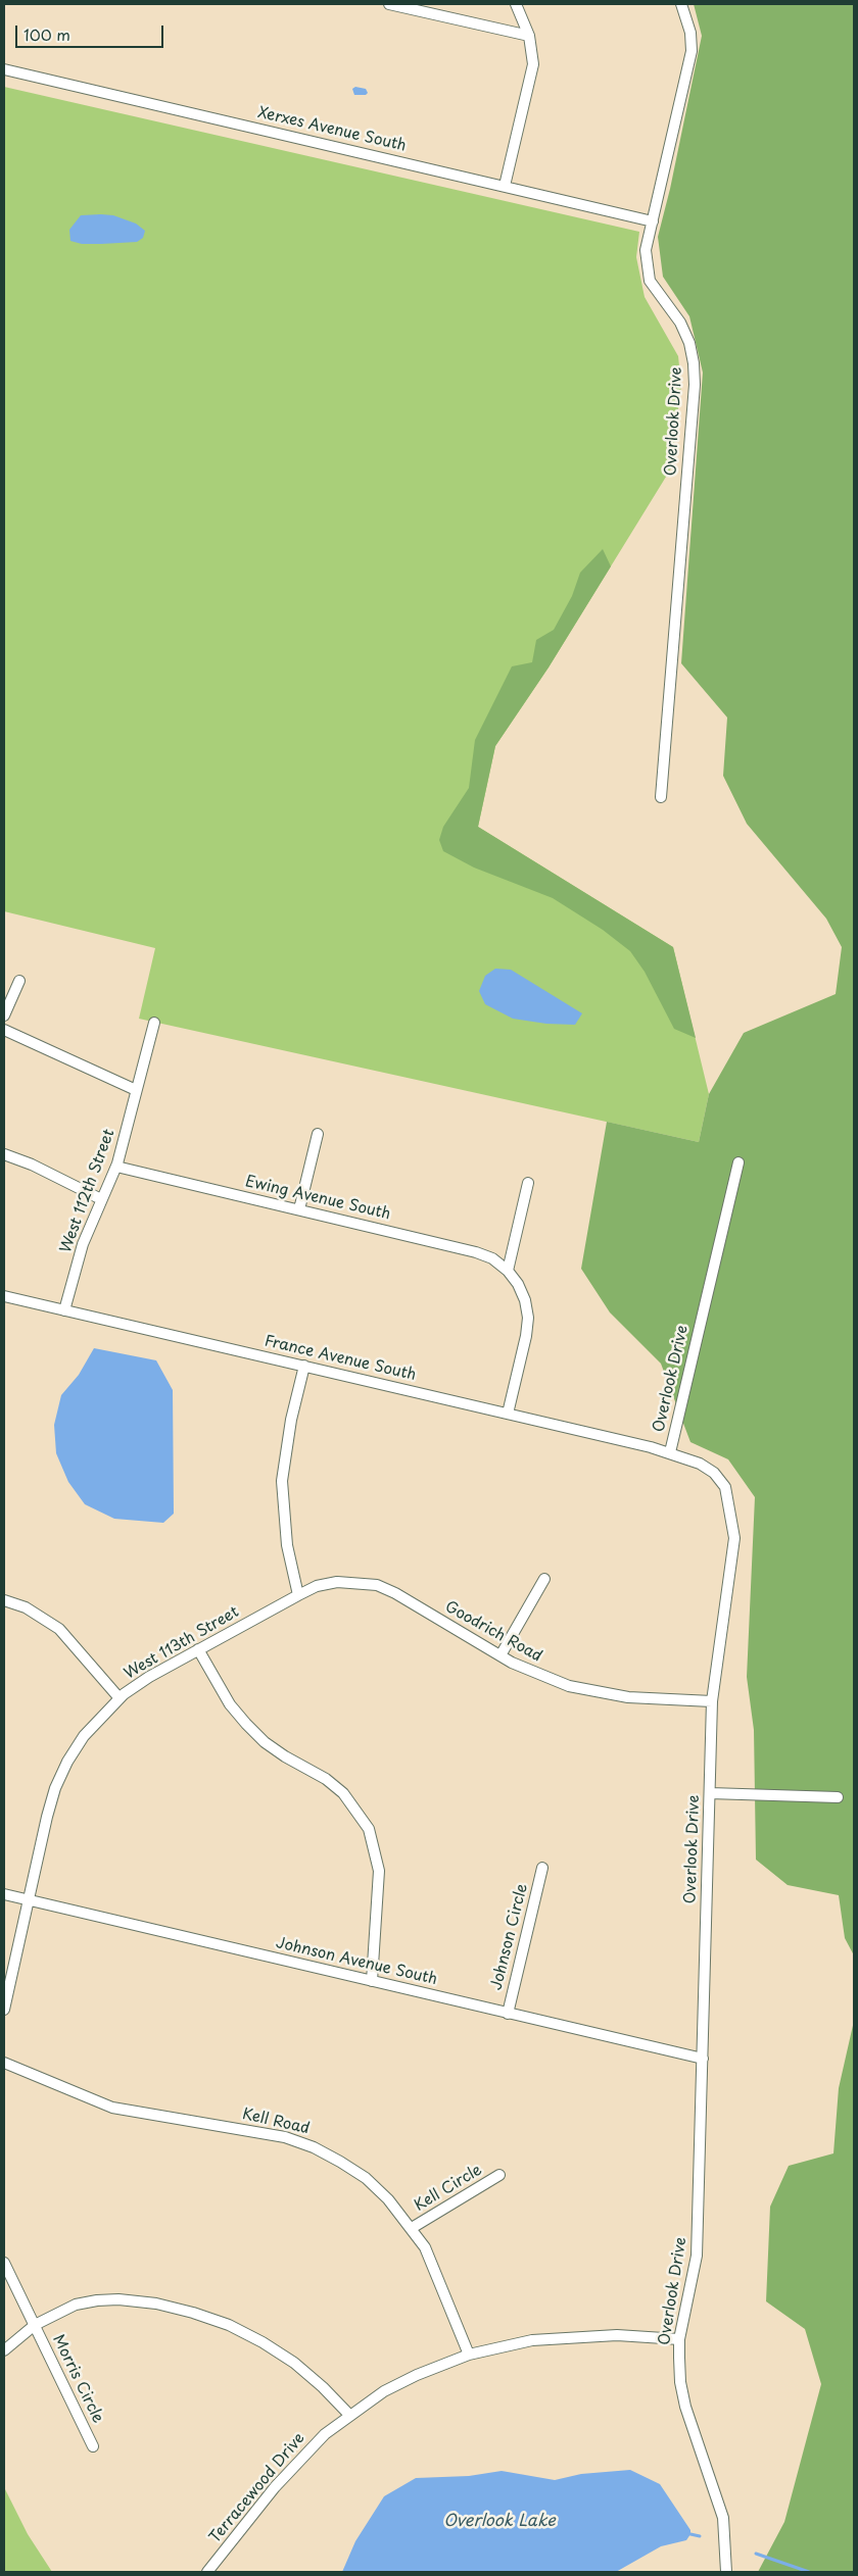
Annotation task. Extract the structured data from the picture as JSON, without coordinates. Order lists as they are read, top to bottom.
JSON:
{
  "streets": {
    "street": [
      "Xerxes Avenue South",
      "Overlook Drive",
      "West 112th Street",
      "Ewing Avenue South",
      "France Avenue South",
      "Goodrich Road",
      "West 113th Street",
      "Johnson Circle",
      "Johnson Avenue South",
      "Kell Road",
      "Kell Circle",
      "Morris Circle",
      "Terracewood Drive"
    ]
  },
  "crossings": [
    ["Xerxes Avenue South", "Overlook Drive"],
    ["Overlook Drive", "France Avenue South"],
    ["Overlook Drive", "Goodrich Road"],
    ["Overlook Drive", "Johnson Avenue South"],
    ["Overlook Drive", "Terracewood Drive"],
    ["West 112th Street", "Ewing Avenue South"],
    ["West 112th Street", "France Avenue South"],
    ["Goodrich Road", "West 113th Street"],
    ["West 113th Street", "Johnson Avenue South"],
    ["Johnson Circle", "Johnson Avenue South"],
    ["Kell Road", "Kell Circle"],
    ["Kell Road", "Terracewood Drive"]
  ],
  "water": ["Overlook Lake"],
  "scale_bar": "100 m"
}
